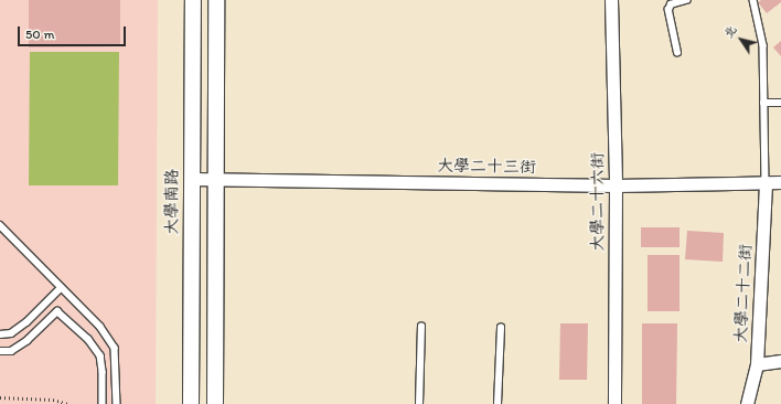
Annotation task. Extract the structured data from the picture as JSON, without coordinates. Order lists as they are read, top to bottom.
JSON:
{
  "streets": {
    "street": [
      "大學二十三街",
      "大學南路",
      "大學二十六街",
      "大學二十二街"
    ]
  },
  "crossings": [
    ["大學二十三街", "大學南路"],
    ["大學二十三街", "大學二十六街"],
    ["大學二十三街", "大學二十二街"]
  ],
  "scale_bar": "50 m",
  "north": "top left"
}
